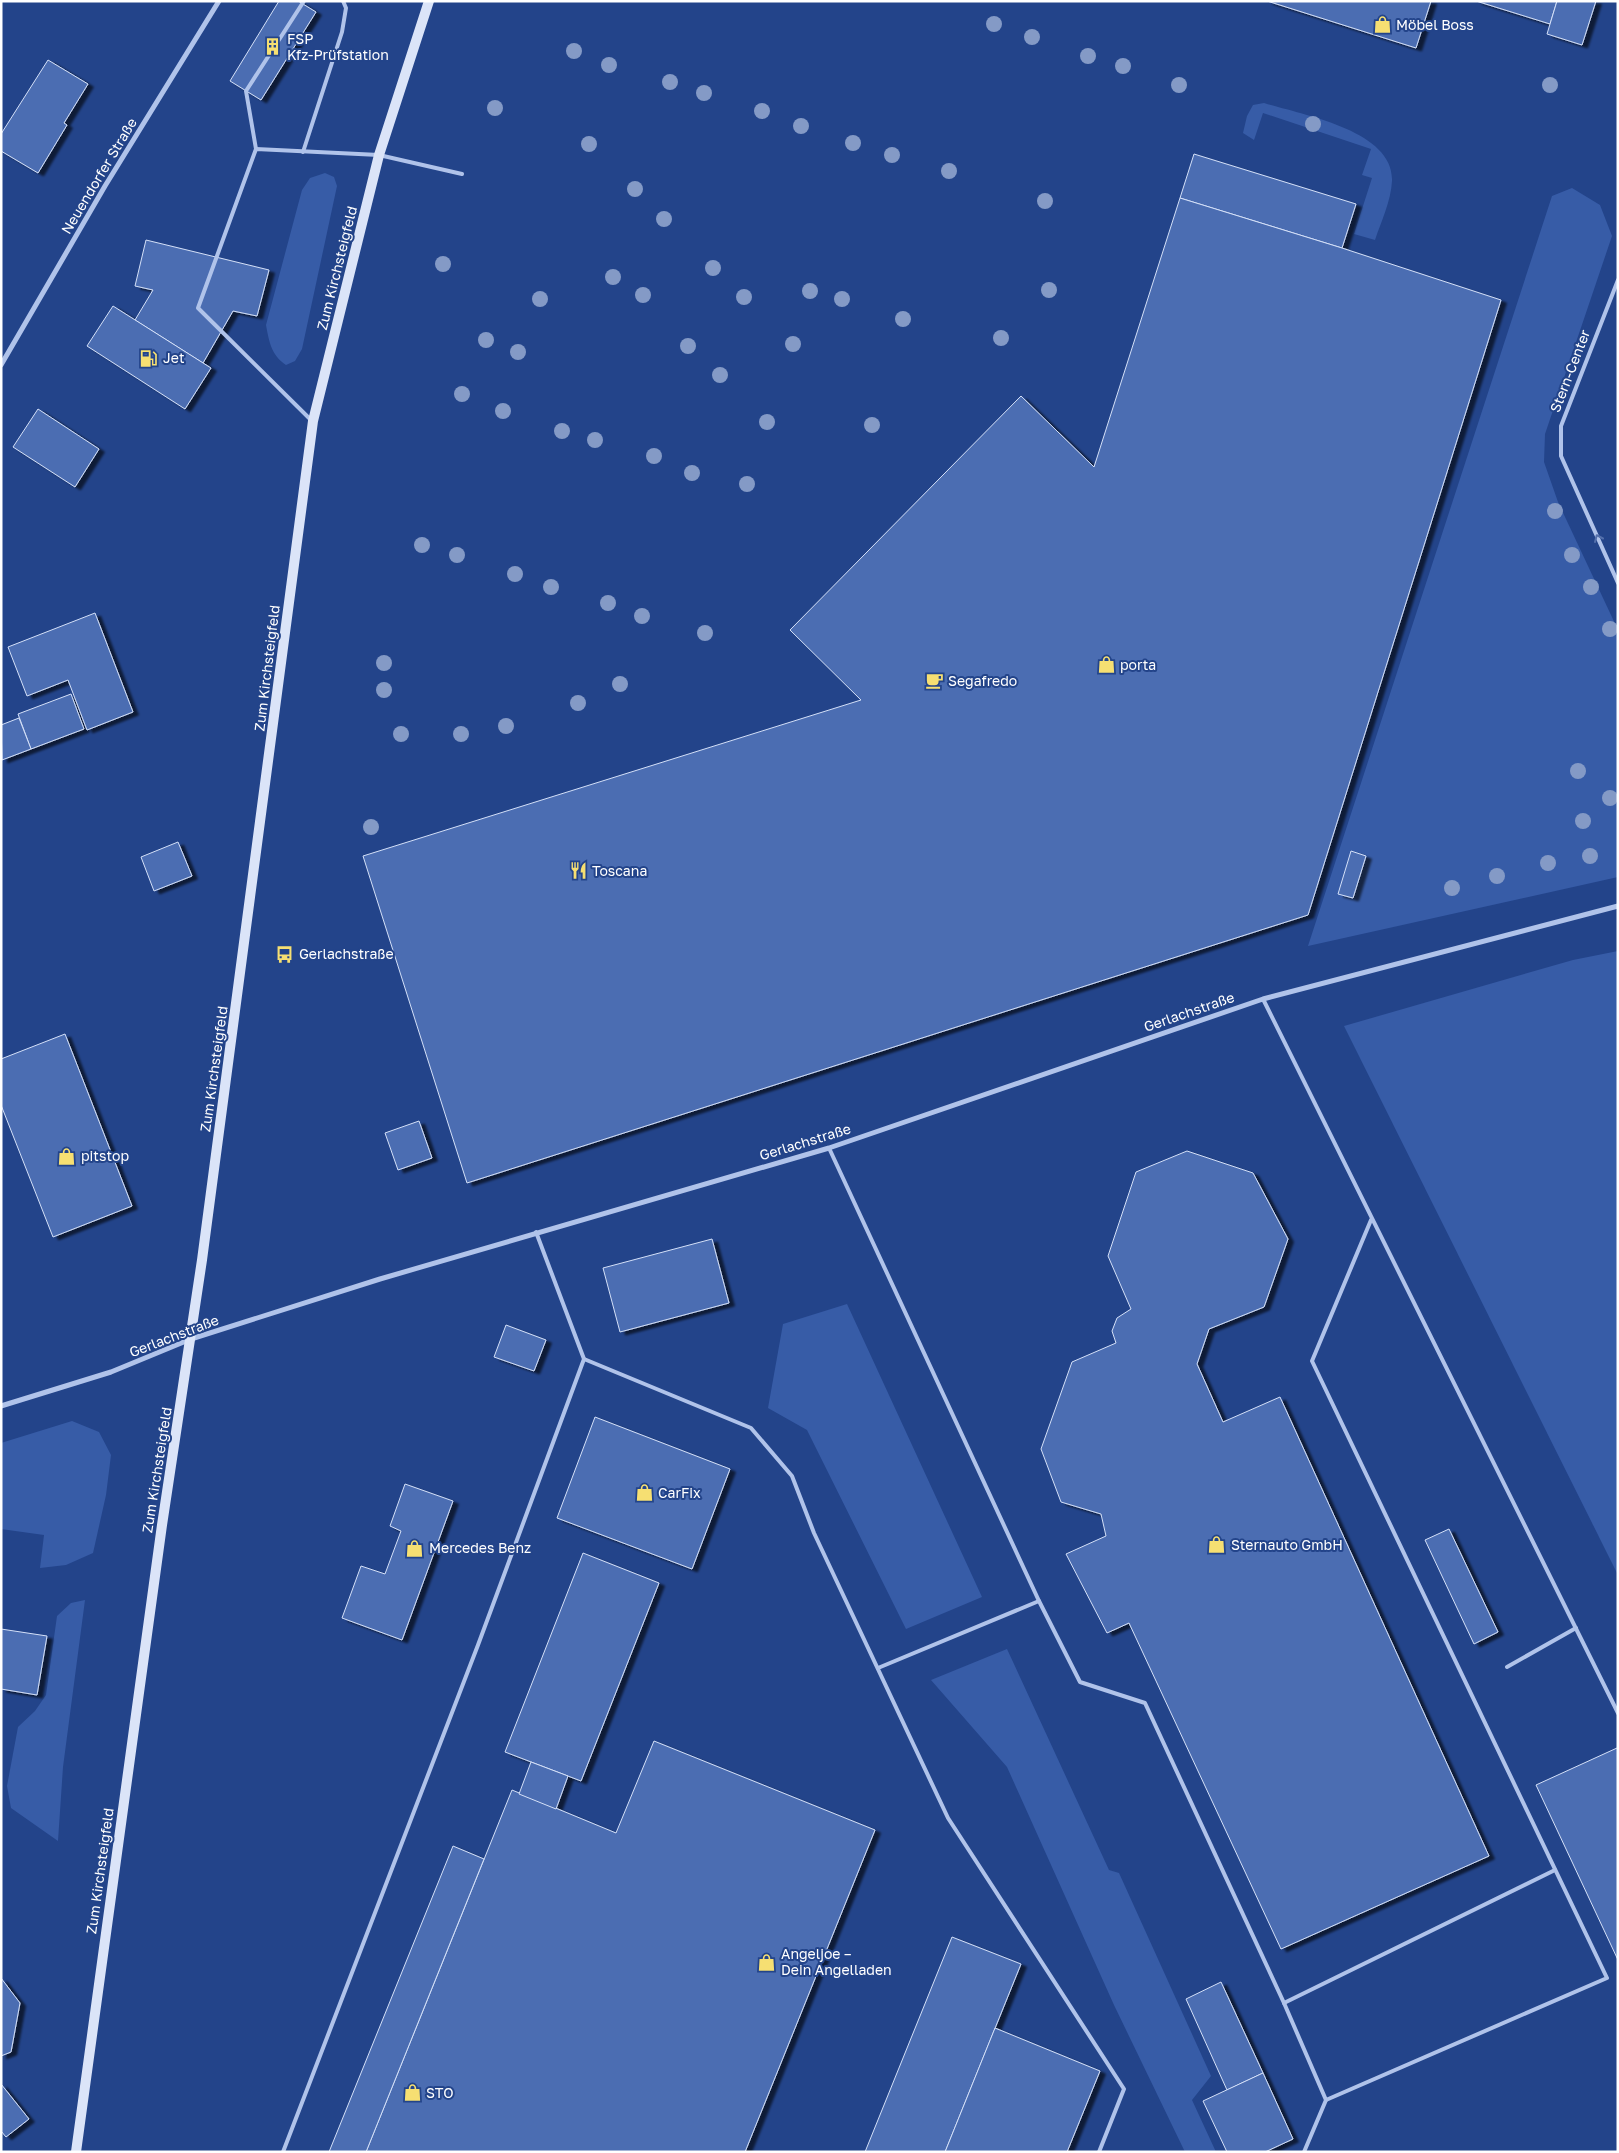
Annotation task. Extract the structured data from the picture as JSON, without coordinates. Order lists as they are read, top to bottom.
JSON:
{
  "streets": {
    "street": ["Neuendorfer Straße", "Zum Kirchsteigfeld", "Gerlachstraße"],
    "lane": ["Stern-Center"]
  },
  "crossings": [
    ["Zum Kirchsteigfeld", "Gerlachstraße"]
  ],
  "one_way": ["Stern-Center"],
  "places": {
    "shop": [
      "Möbel Boss",
      "porta",
      "pitstop",
      "CarFix",
      "Sternauto GmbH",
      "Mercedes Benz",
      "Angeljoe – Dein Angelladen",
      "STO"
    ],
    "building": ["FSP Kfz-Prüfstation"],
    "fuel station": ["Jet"],
    "cafe": ["Segafredo"],
    "restaurant": ["Toscana"],
    "bus stop": ["Gerlachstraße"]
  }
}
